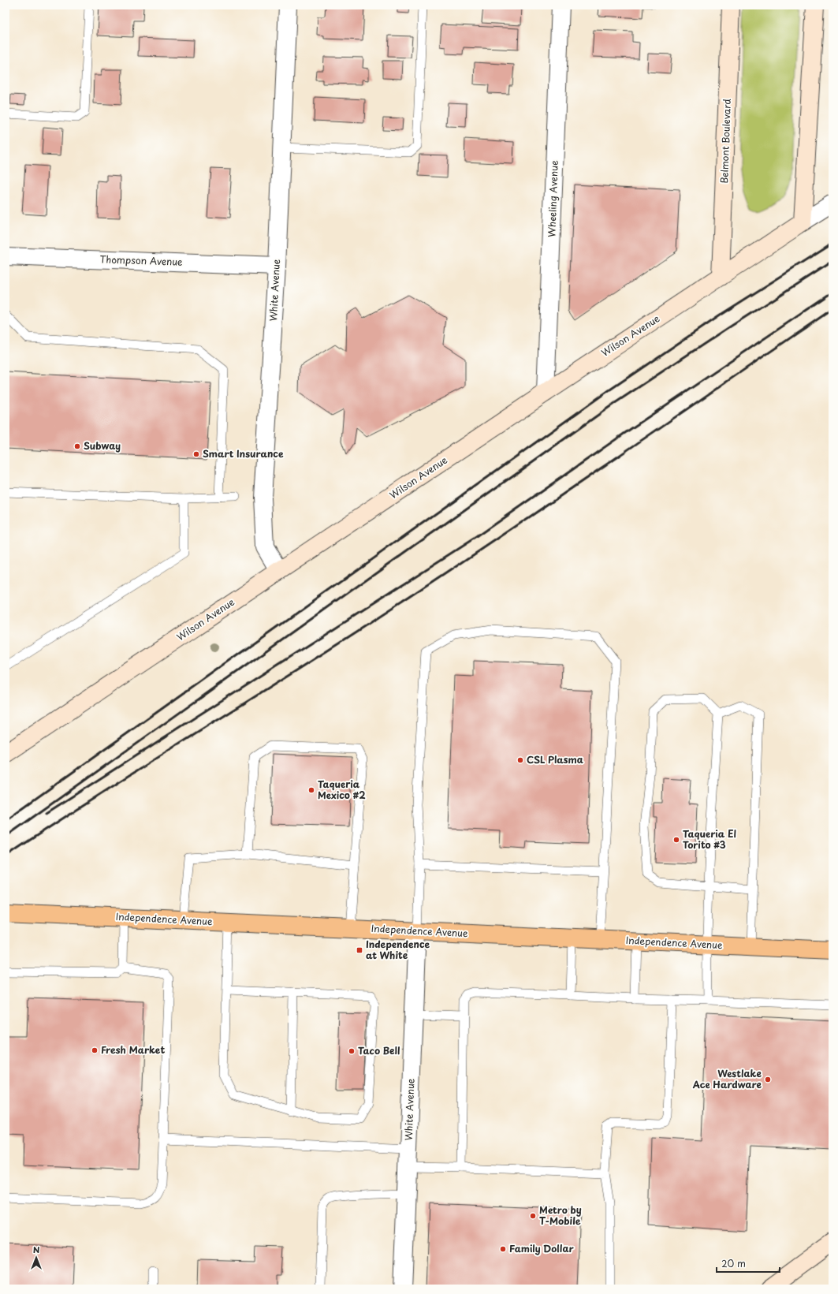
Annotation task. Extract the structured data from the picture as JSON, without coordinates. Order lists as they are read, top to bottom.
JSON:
{
  "streets": {
    "main road": ["Belmont Boulevard", "Wilson Avenue", "Independence Avenue"],
    "street": ["Wheeling Avenue", "Thompson Avenue", "White Avenue"]
  },
  "crossings": [
    ["Belmont Boulevard", "Wilson Avenue"],
    ["Wheeling Avenue", "Wilson Avenue"],
    ["Thompson Avenue", "White Avenue"],
    ["White Avenue", "Wilson Avenue"],
    ["White Avenue", "Independence Avenue"]
  ],
  "places": {
    "other": [
      "Subway",
      "Smart Insurance",
      "CSL Plasma",
      "Taqueria Mexico #2",
      "Taqueria El Torito #3",
      "Fresh Market",
      "Taco Bell",
      "Westlake Ace Hardware",
      "Metro by T-Mobile",
      "Family Dollar"
    ],
    "transit": ["Independence at White"]
  },
  "scale_bar": "20 m",
  "north": "top"
}
